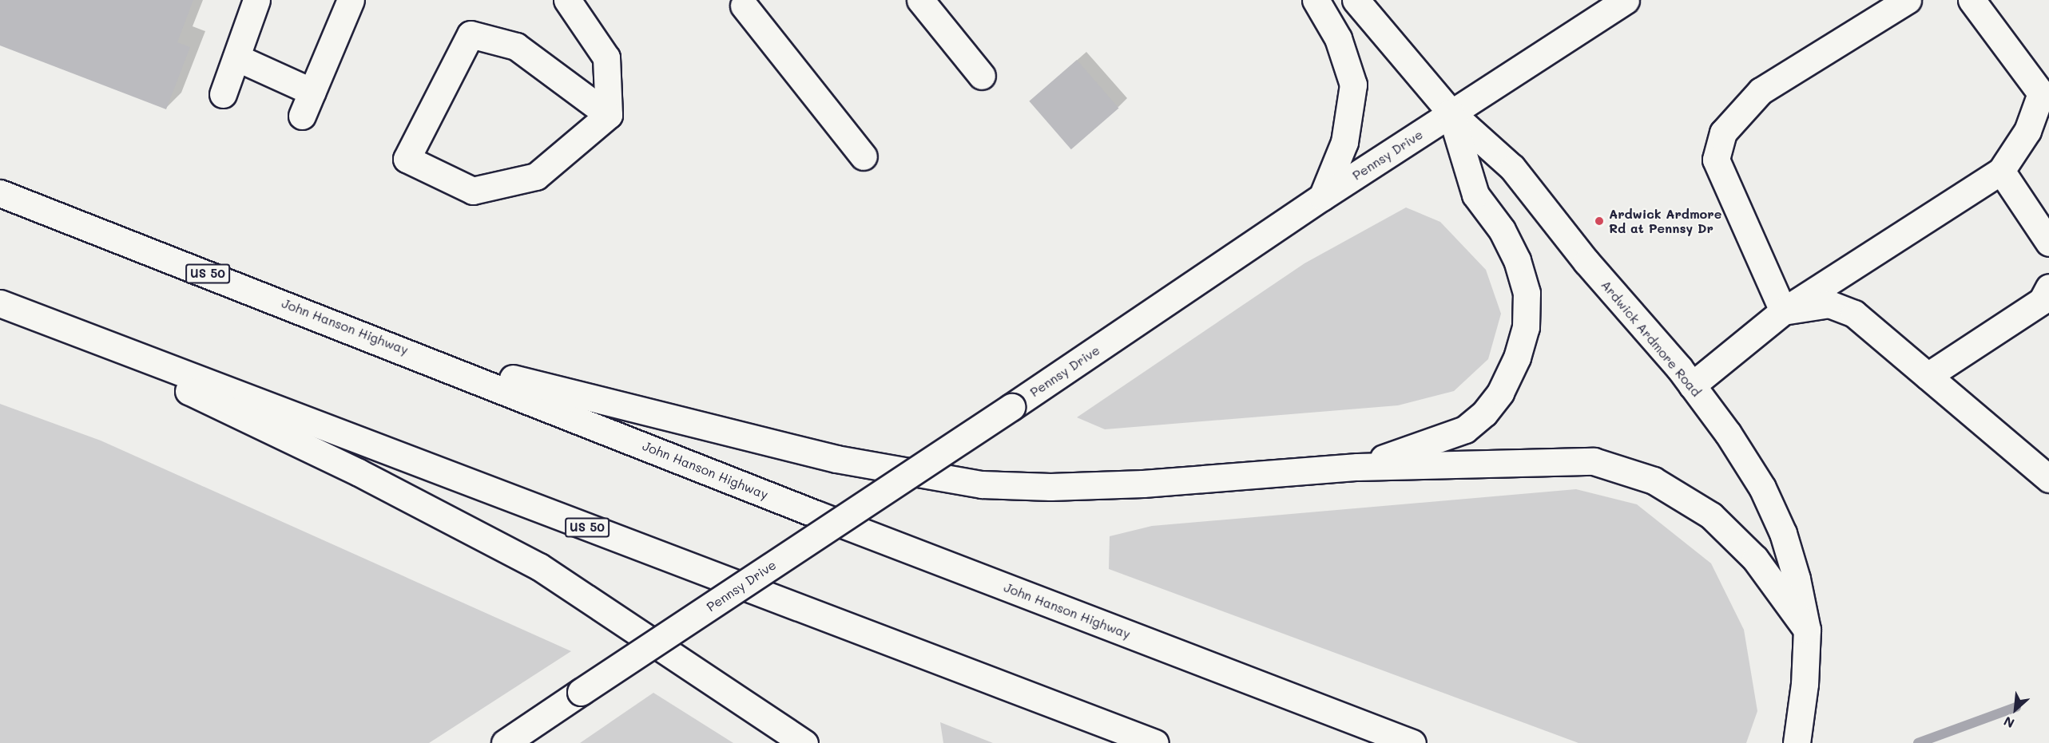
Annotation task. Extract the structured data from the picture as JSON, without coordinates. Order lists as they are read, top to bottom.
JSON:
{
  "streets": {
    "main road": [
      "Pennsy Drive",
      "US 50",
      "John Hanson Highway",
      "Ardwick Ardmore Road"
    ]
  },
  "crossings": [
    ["Pennsy Drive", "Ardwick Ardmore Road"]
  ],
  "places": ["Ardwick Ardmore Rd at Pennsy Dr"],
  "north": "bottom left"
}
